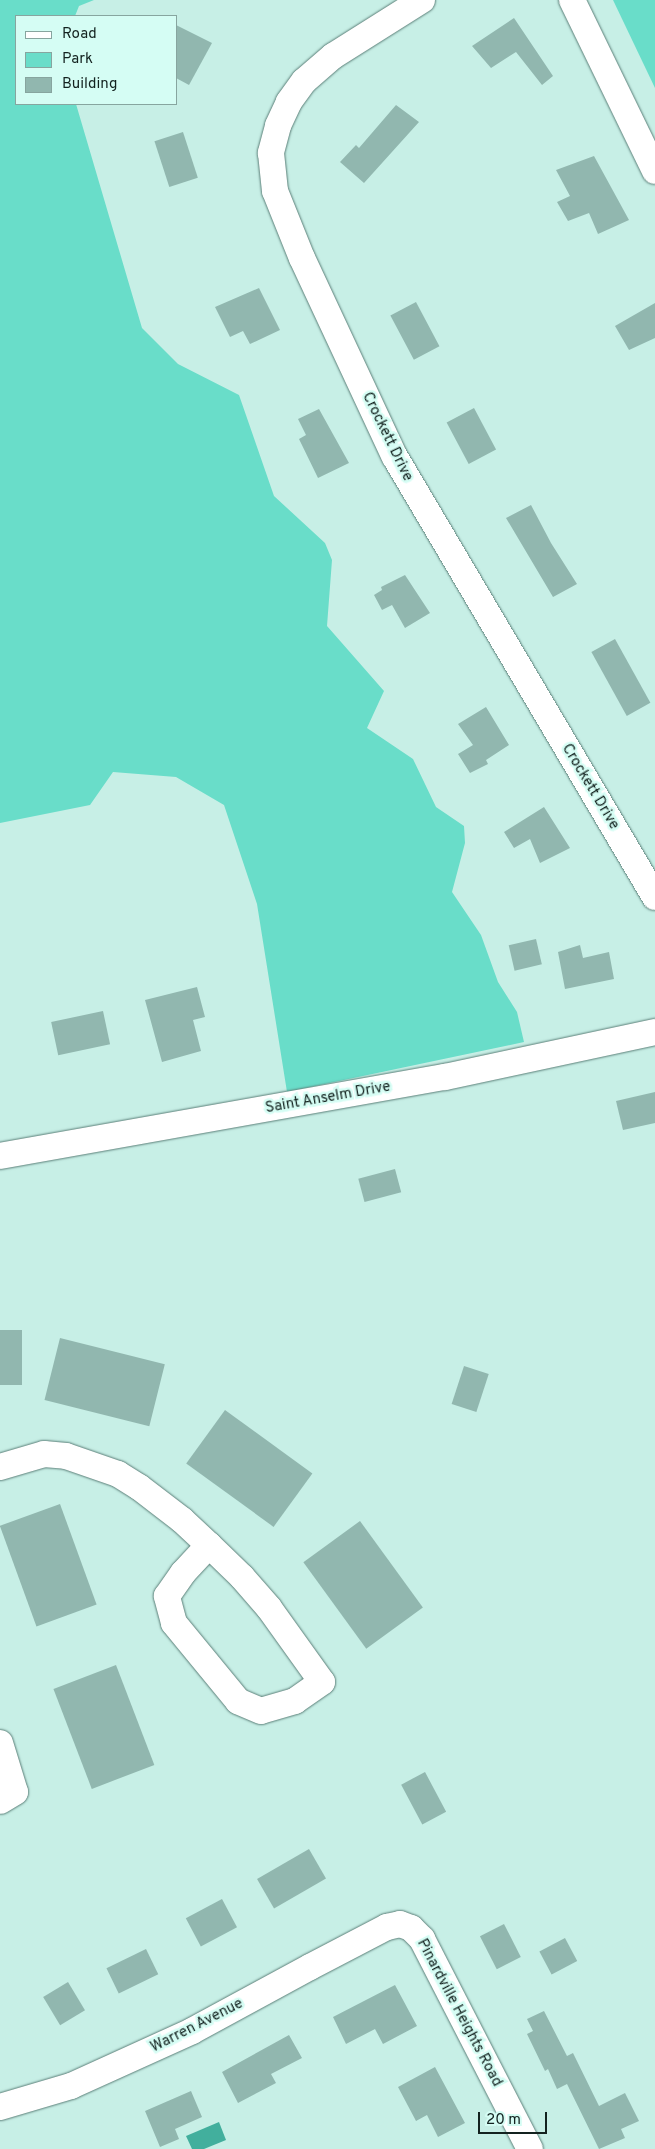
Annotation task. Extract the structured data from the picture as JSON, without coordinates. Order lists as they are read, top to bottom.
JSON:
{
  "streets": {
    "street": [
      "Crockett Drive",
      "Saint Anselm Drive",
      "Pinardville Heights Road",
      "Warren Avenue"
    ]
  },
  "crossings": [
    ["Pinardville Heights Road", "Warren Avenue"]
  ],
  "legend": ["Road", "Park", "Building"],
  "scale_bar": "20 m"
}
